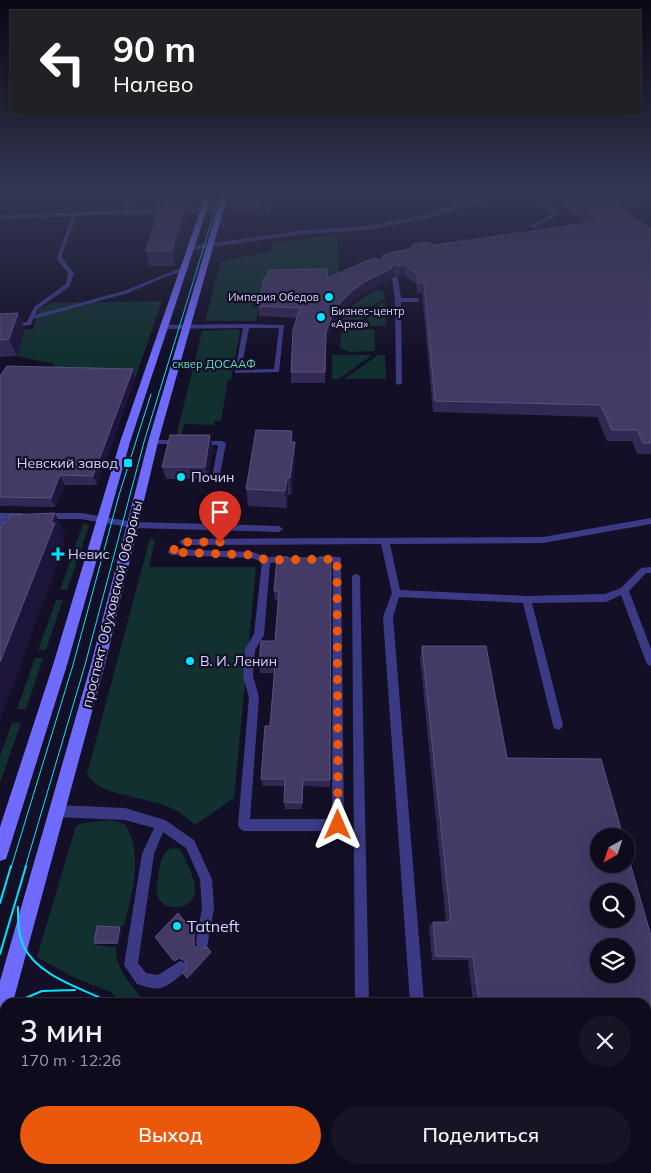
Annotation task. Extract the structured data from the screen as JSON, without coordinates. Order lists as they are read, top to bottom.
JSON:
{
  "streets": {
    "main road": ["проспект Обуховской Обороны"]
  },
  "parks": ["сквер ДОСААФ"],
  "places": {
    "other": [
      "Империя Обедов",
      "Бизнес-центр «Арка»",
      "Почин",
      "В. И. Ленин",
      "Tatneft"
    ],
    "transit": ["Невский завод"],
    "health": ["Невис"]
  },
  "north": "bottom left",
  "page": {
    "turn": ["90 m", "Налево"],
    "heading": ["3 мин", "170 m · 12:26"],
    "buttons": ["Выход", "Поделиться"]
  }
}
